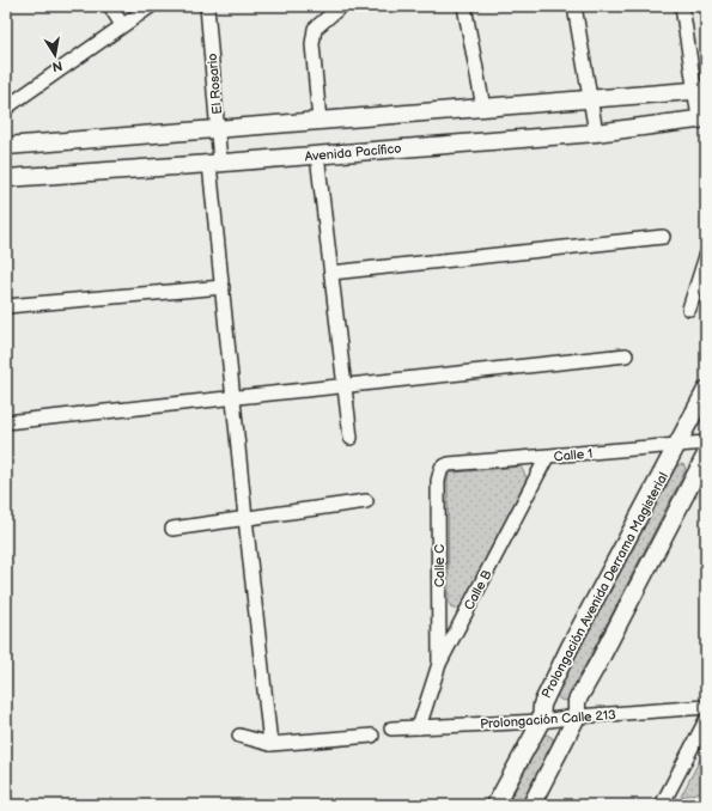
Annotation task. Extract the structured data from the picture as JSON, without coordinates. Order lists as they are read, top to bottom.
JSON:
{
  "streets": {
    "street": [
      "El Rosario",
      "Avenida Pacífico",
      "Calle 1",
      "Calle C",
      "Prolongación Avenida Derrama Magisterial",
      "Calle B",
      "Prolongación Calle 213"
    ]
  },
  "crossings": [
    ["El Rosario", "Avenida Pacífico"],
    ["Calle 1", "Calle C"],
    ["Calle 1", "Prolongación Avenida Derrama Magisterial"],
    ["Calle 1", "Calle B"],
    ["Calle C", "Calle B"],
    ["Prolongación Avenida Derrama Magisterial", "Prolongación Calle 213"],
    ["Calle B", "Prolongación Calle 213"]
  ],
  "north": "bottom"
}
